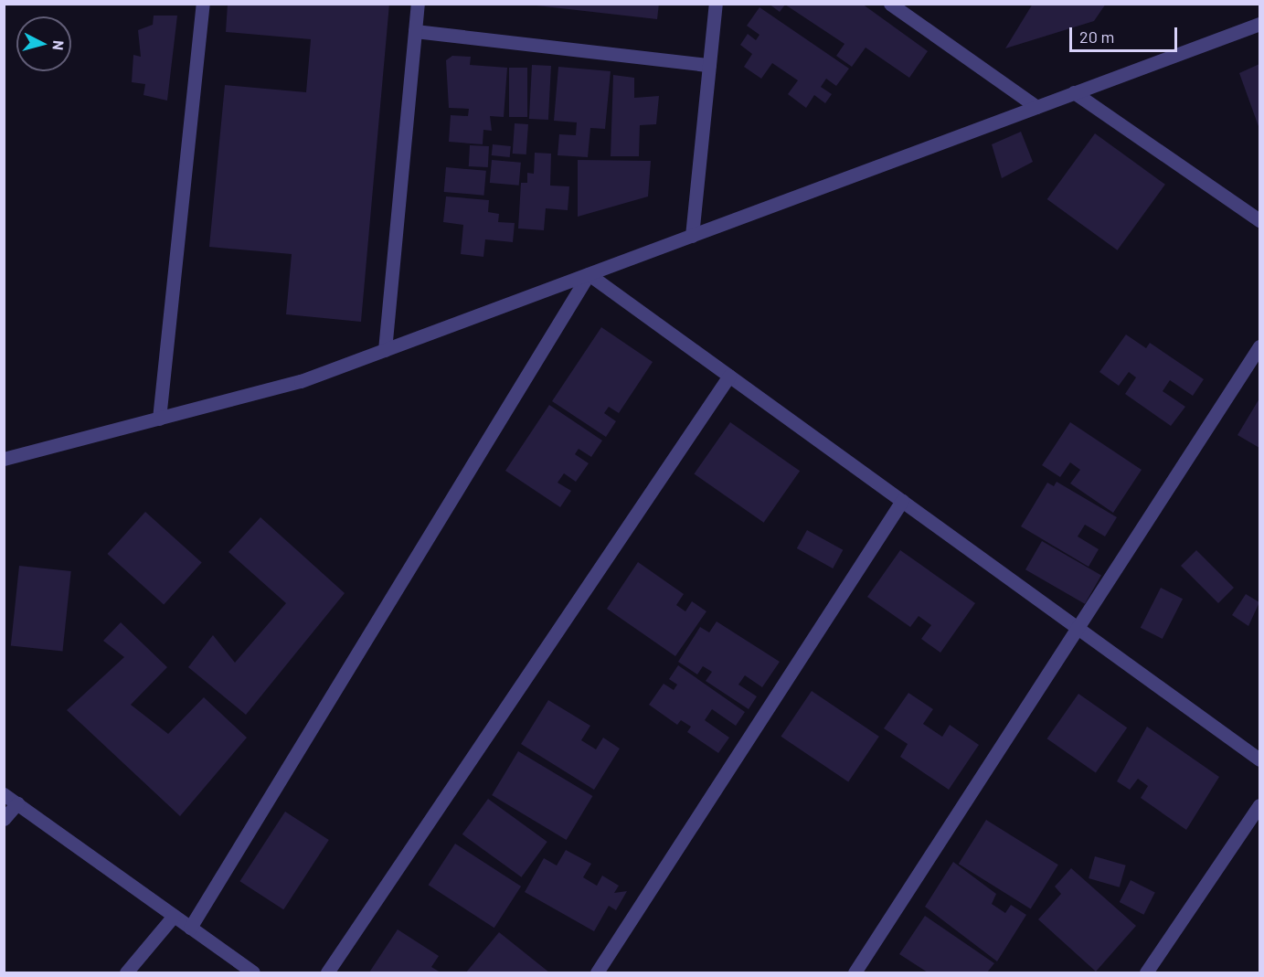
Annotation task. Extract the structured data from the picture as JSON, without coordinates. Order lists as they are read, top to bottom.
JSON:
{
  "scale_bar": "20 m",
  "north": "right"
}
